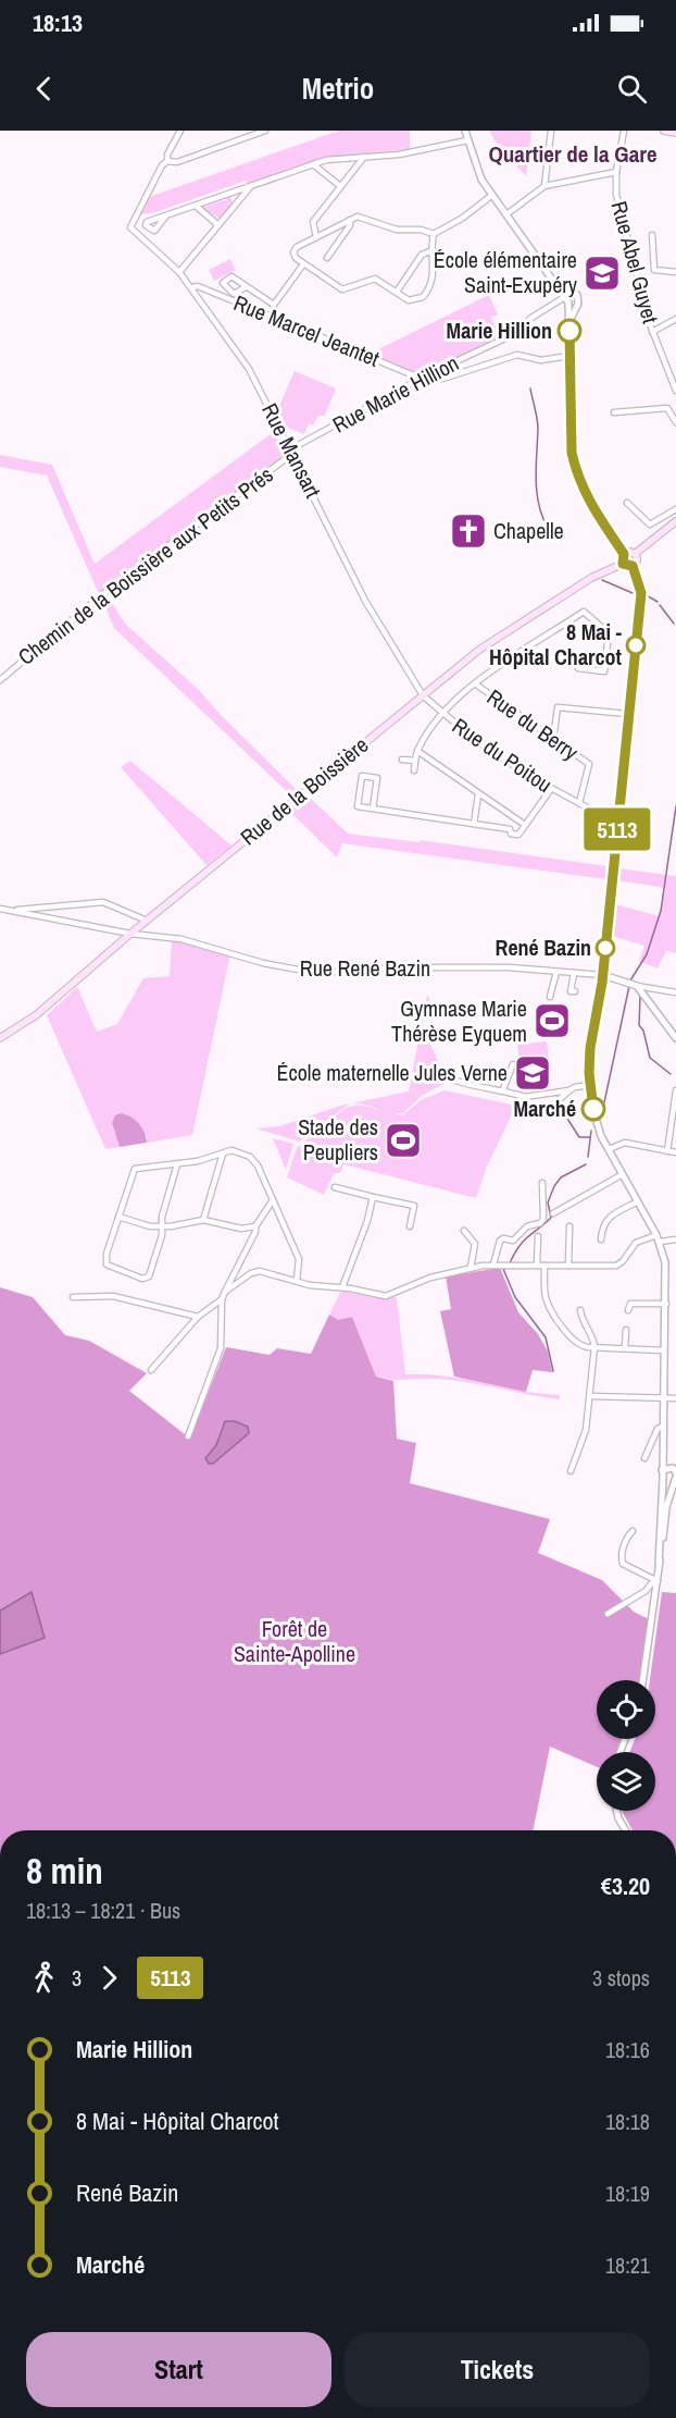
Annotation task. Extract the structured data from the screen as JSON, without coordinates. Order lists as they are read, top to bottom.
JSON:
{
  "streets": {
    "main road": ["Rue de la Boissière"],
    "street": [
      "Rue Abel Guyet",
      "Rue Marcel Jeantet",
      "Rue Marie Hillion",
      "Rue Mansart",
      "Chemin de la Boissière aux Petits Prés",
      "Rue du Berry",
      "Rue du Poitou",
      "Rue René Bazin"
    ]
  },
  "crossings": [
    ["Rue Marcel Jeantet", "Rue Marie Hillion"],
    ["Rue Marcel Jeantet", "Rue Mansart"],
    ["Rue Marie Hillion", "Rue Mansart"],
    ["Rue Marie Hillion", "Chemin de la Boissière aux Petits Prés"],
    ["Rue Mansart", "Chemin de la Boissière aux Petits Prés"],
    ["Rue Mansart", "Rue du Poitou"],
    ["Rue Mansart", "Rue de la Boissière"],
    ["Rue du Berry", "Rue du Poitou"],
    ["Rue du Poitou", "Rue de la Boissière"],
    ["Rue de la Boissière", "Rue René Bazin"]
  ],
  "districts": ["Quartier de la Gare"],
  "parks": ["Forêt de Sainte-Apolline"],
  "places": {
    "school or university": ["École élémentaire Saint-Exupéry", "École maternelle Jules Verne"],
    "other": [
      "Marie Hillion",
      "8 Mai - Hôpital Charcot",
      "René Bazin",
      "Marché"
    ],
    "church": ["Chapelle"],
    "sports": ["Gymnase Marie Thérèse Eyquem", "Stade des Peupliers"]
  },
  "lines": ["bus line 5113"],
  "page": {
    "status": "18:13",
    "header": "Metrio",
    "on_map": "5113",
    "heading": ["8 min", "18:13 – 18:21 · Bus", "€3.20"],
    "legs": ["3", "5113", "3 stops"],
    "list": [
      {
        "name": "Marie Hillion",
        "value": "18:16"
      },
      {
        "name": "8 Mai - Hôpital Charcot",
        "value": "18:18"
      },
      {
        "name": "René Bazin",
        "value": "18:19"
      },
      {
        "name": "Marché",
        "value": "18:21"
      }
    ],
    "buttons": ["Start", "Tickets"]
  }
}
